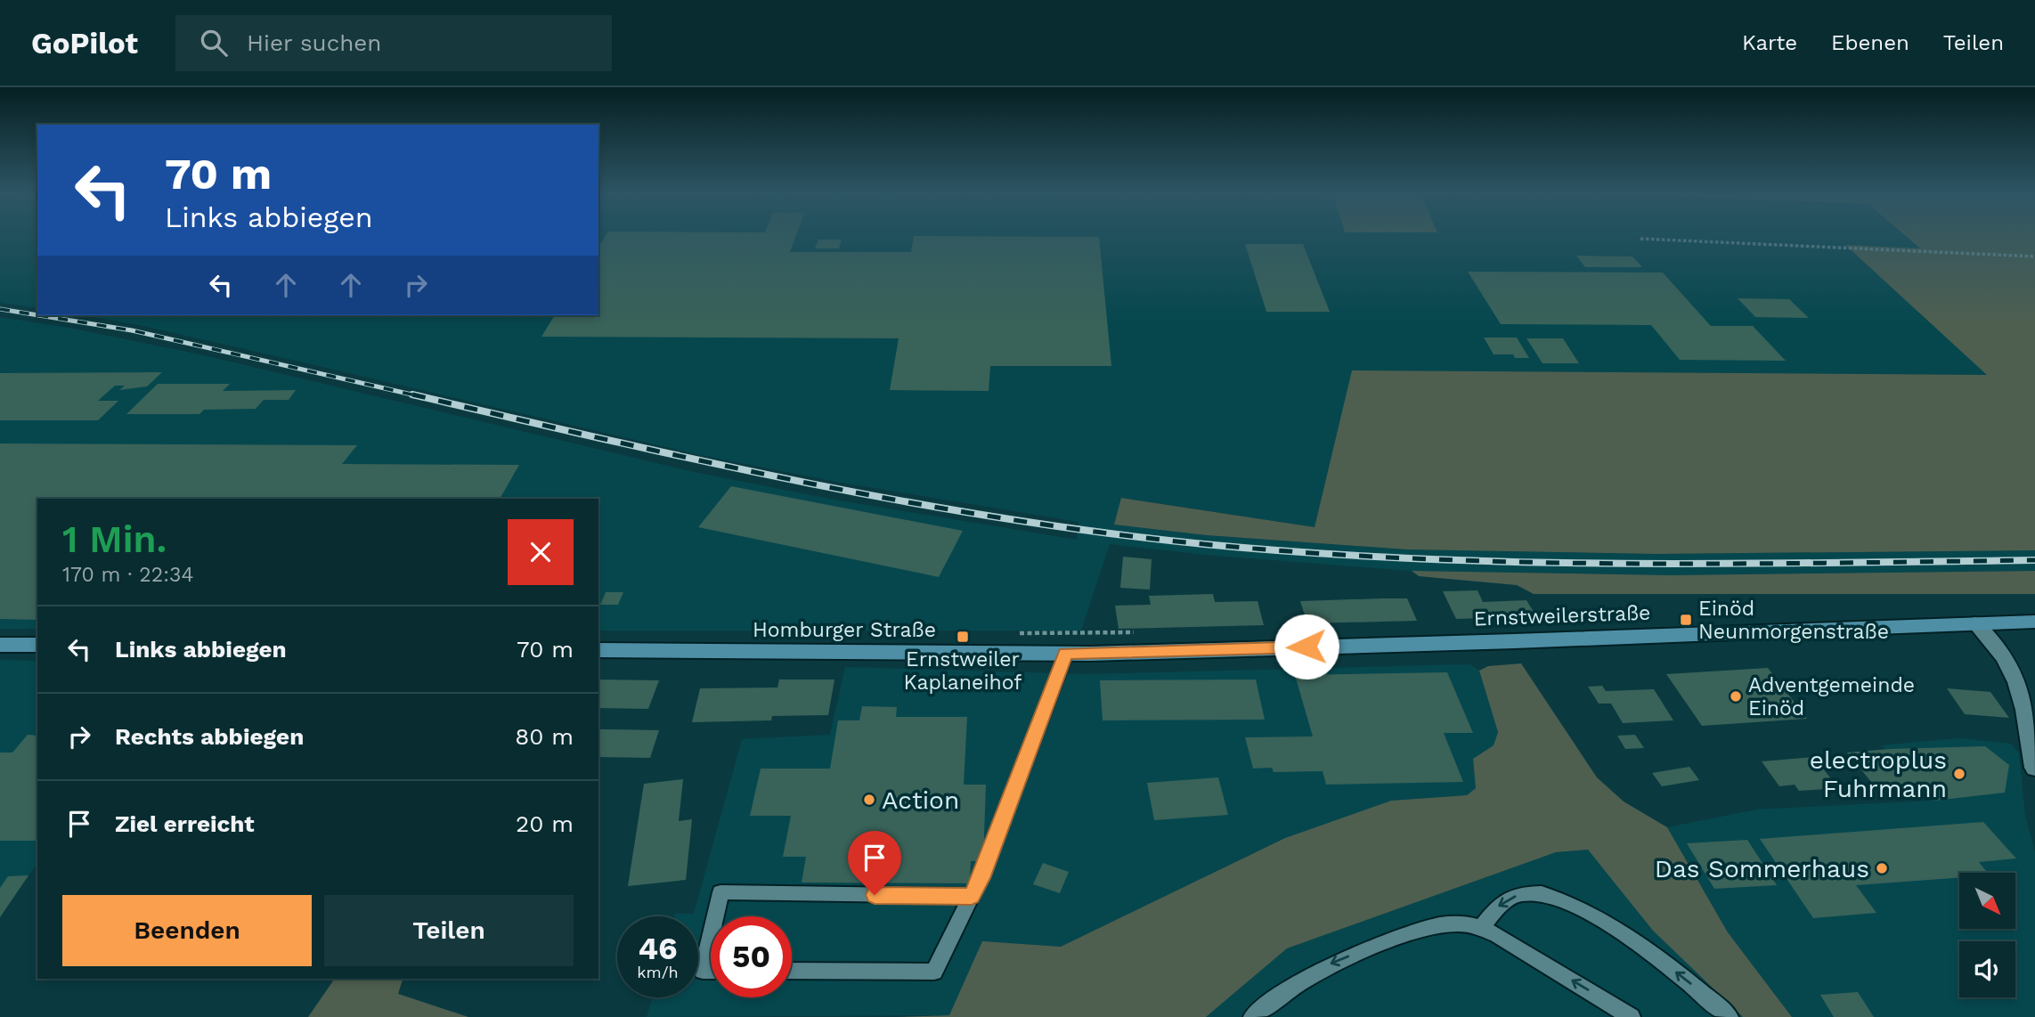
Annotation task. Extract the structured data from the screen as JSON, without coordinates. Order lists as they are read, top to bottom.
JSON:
{
  "streets": {
    "main road": ["Ernstweilerstraße", "Homburger Straße"]
  },
  "crossings": [
    ["Ernstweilerstraße", "Homburger Straße"]
  ],
  "places": {
    "transit": ["Einöd Neunmorgenstraße", "Ernstweiler Kaplaneihof"],
    "other": [
      "Adventgemeinde Einöd",
      "electroplus Fuhrmann",
      "Action",
      "Das Sommerhaus"
    ]
  },
  "north": "bottom right",
  "page": {
    "header": "GoPilot",
    "search": "Hier suchen",
    "nav": ["Karte", "Ebenen", "Teilen"],
    "turn": ["70 m", "Links abbiegen"],
    "heading": ["1 Min.", "170 m · 22:34"],
    "list": [
      {
        "name": "Links abbiegen",
        "value": "70 m"
      },
      {
        "name": "Rechts abbiegen",
        "value": "80 m"
      },
      {
        "name": "Ziel erreicht",
        "value": "20 m"
      }
    ],
    "buttons": ["Beenden", "Teilen"],
    "speed": "46 km/h",
    "limit": "50"
  }
}
